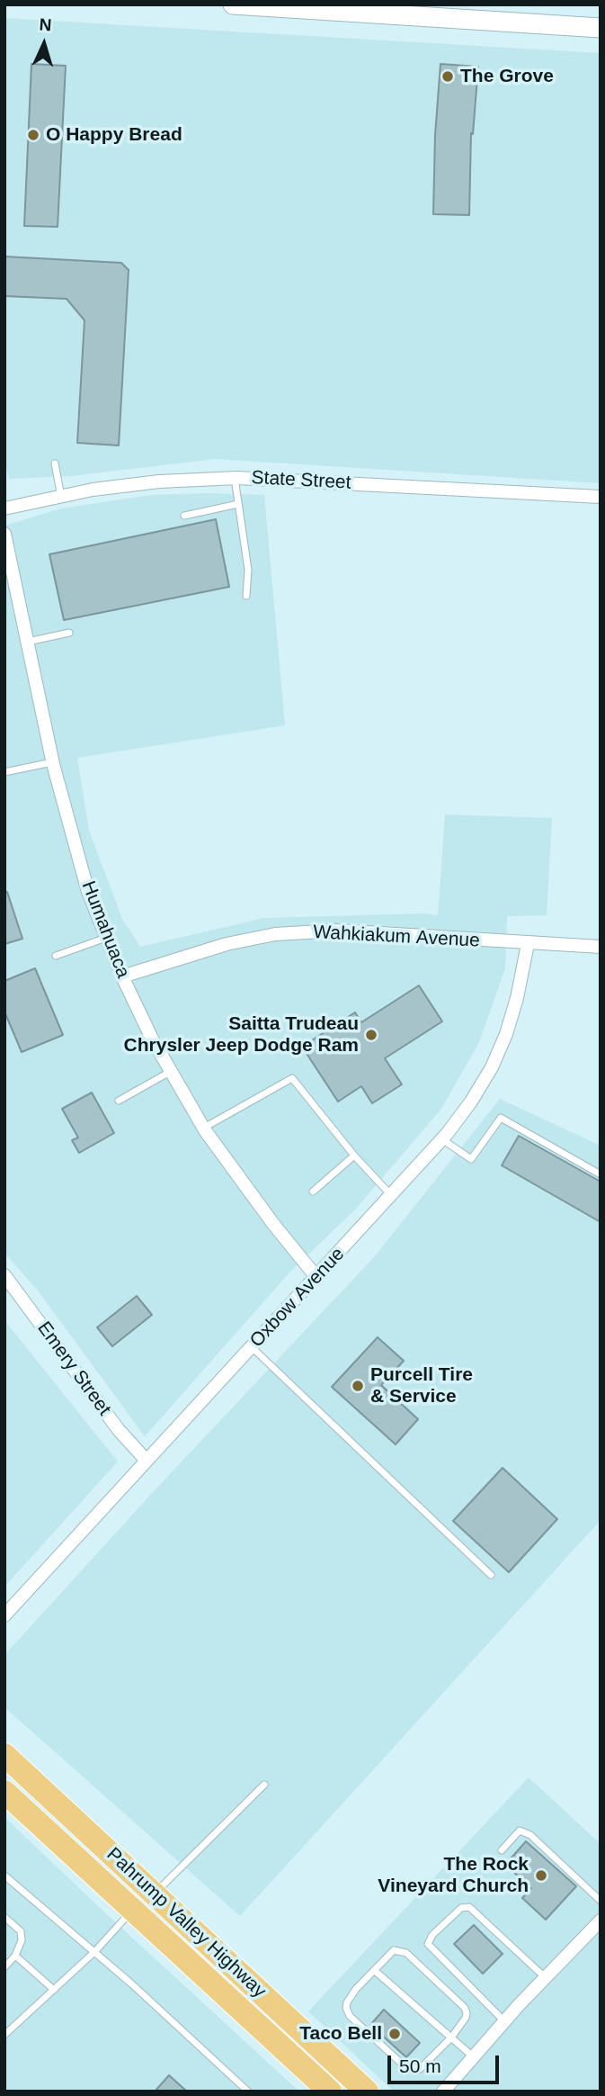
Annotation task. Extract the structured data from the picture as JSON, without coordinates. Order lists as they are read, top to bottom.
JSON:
{
  "streets": {
    "highway": ["Pahrump Valley Highway"],
    "street": [
      "State Street",
      "Humahuaca",
      "Wahkiakum Avenue",
      "Oxbow Avenue",
      "Emery Street"
    ]
  },
  "crossings": [
    ["Humahuaca", "Wahkiakum Avenue"],
    ["Humahuaca", "Oxbow Avenue"],
    ["Wahkiakum Avenue", "Oxbow Avenue"],
    ["Oxbow Avenue", "Emery Street"]
  ],
  "places": [
    "The Grove",
    "O Happy Bread",
    "Saitta Trudeau Chrysler Jeep Dodge Ram",
    "Purcell Tire & Service",
    "The Rock Vineyard Church",
    "Taco Bell"
  ],
  "scale_bar": "50 m",
  "north": "top"
}
